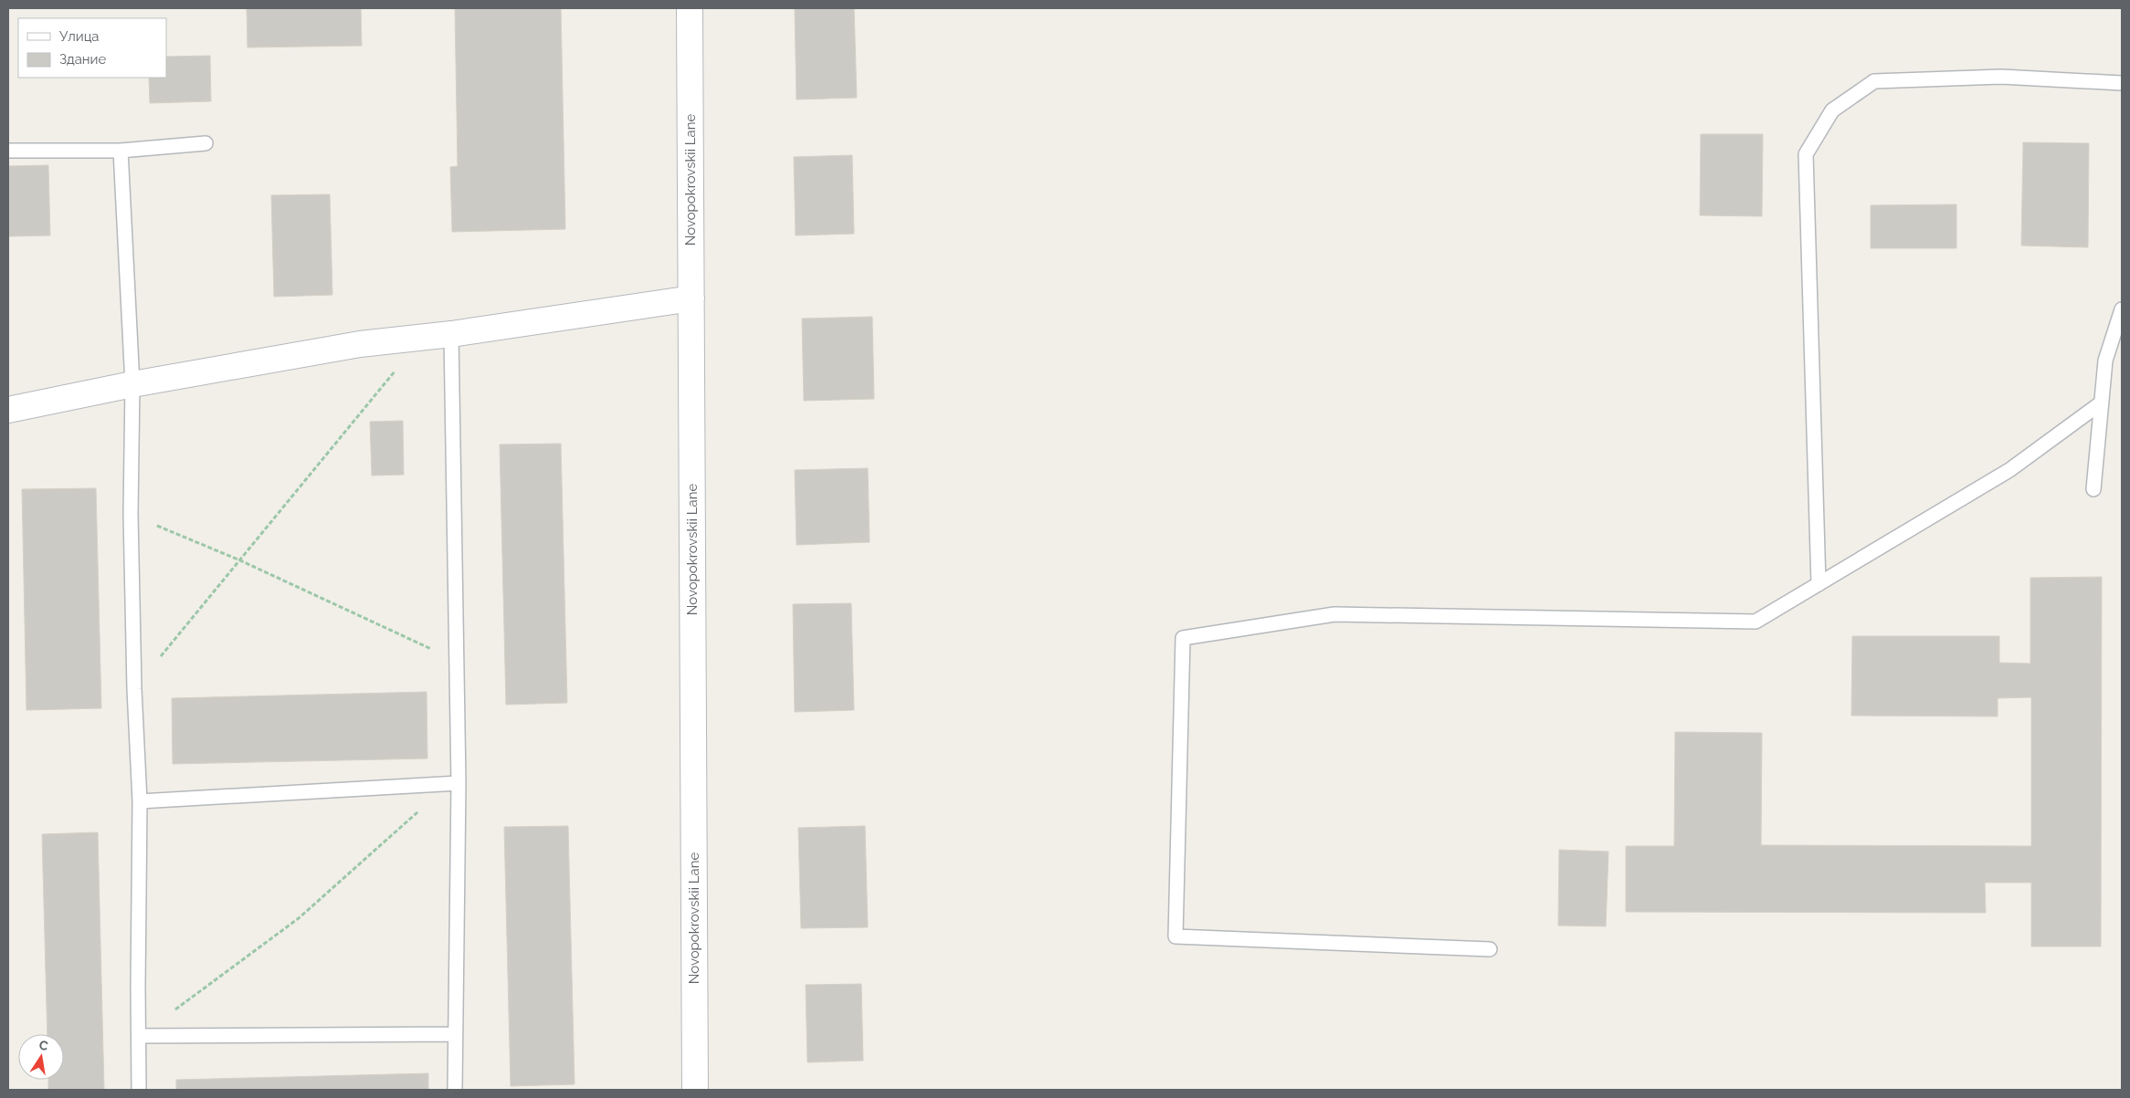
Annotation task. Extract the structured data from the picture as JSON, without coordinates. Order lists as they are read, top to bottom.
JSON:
{
  "streets": {
    "street": ["Novopokrovskii Lane"]
  },
  "legend": ["Улица", "Здание"],
  "north": "top"
}
